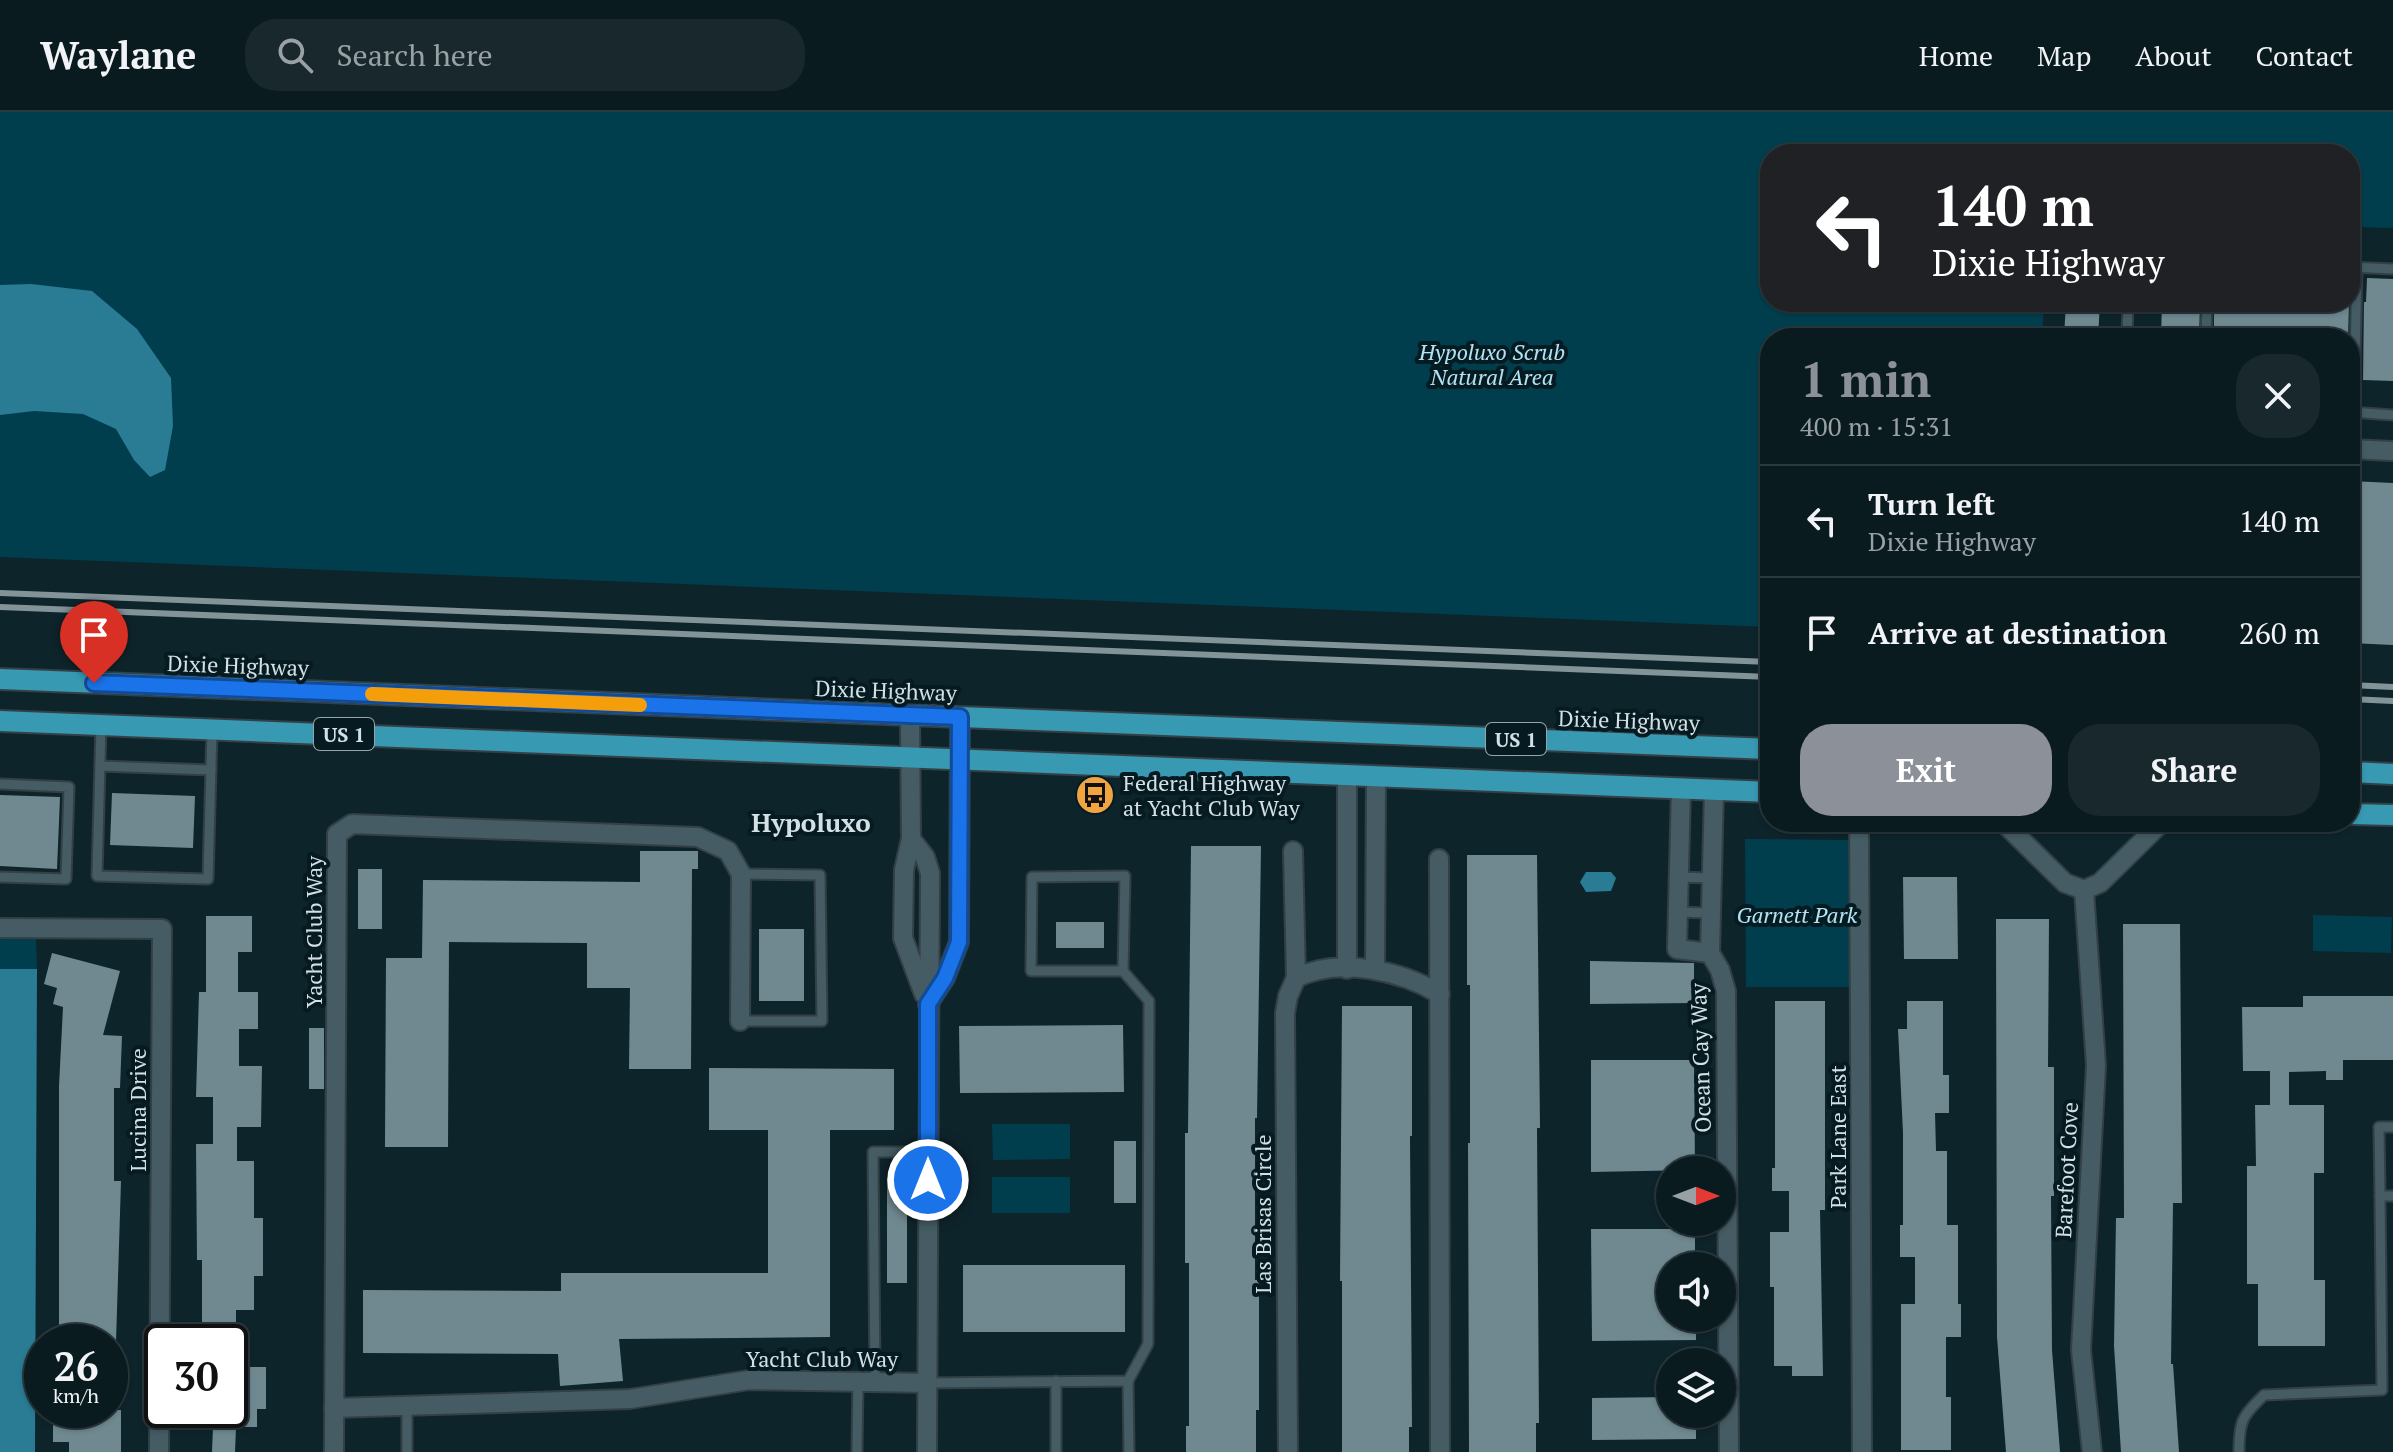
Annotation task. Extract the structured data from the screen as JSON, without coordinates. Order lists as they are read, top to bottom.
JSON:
{
  "streets": {
    "main road": ["Dixie Highway", "US 1"],
    "street": [
      "Yacht Club Way",
      "Ocean Cay Way",
      "Lucina Drive",
      "Park Lane East",
      "Barefoot Cove",
      "Las Brisas Circle"
    ]
  },
  "crossings": [
    ["Dixie Highway", "Yacht Club Way"],
    ["US 1", "Yacht Club Way"],
    ["US 1", "Ocean Cay Way"]
  ],
  "districts": ["Hypoluxo"],
  "parks": ["Hypoluxo Scrub Natural Area", "Garnett Park"],
  "places": {
    "bus stop": ["Federal Highway at Yacht Club Way"]
  },
  "north": "right",
  "page": {
    "header": "Waylane",
    "search": "Search here",
    "nav": [
      "Home",
      "Map",
      "About",
      "Contact"
    ],
    "turn": ["140 m", "Dixie Highway"],
    "heading": ["1 min", "400 m · 15:31"],
    "list": [
      {
        "name": "Turn left",
        "note": "Dixie Highway",
        "value": "140 m"
      },
      {
        "name": "Arrive at destination",
        "value": "260 m"
      }
    ],
    "buttons": ["Exit", "Share"],
    "speed": "26 km/h",
    "limit": "30"
  }
}
